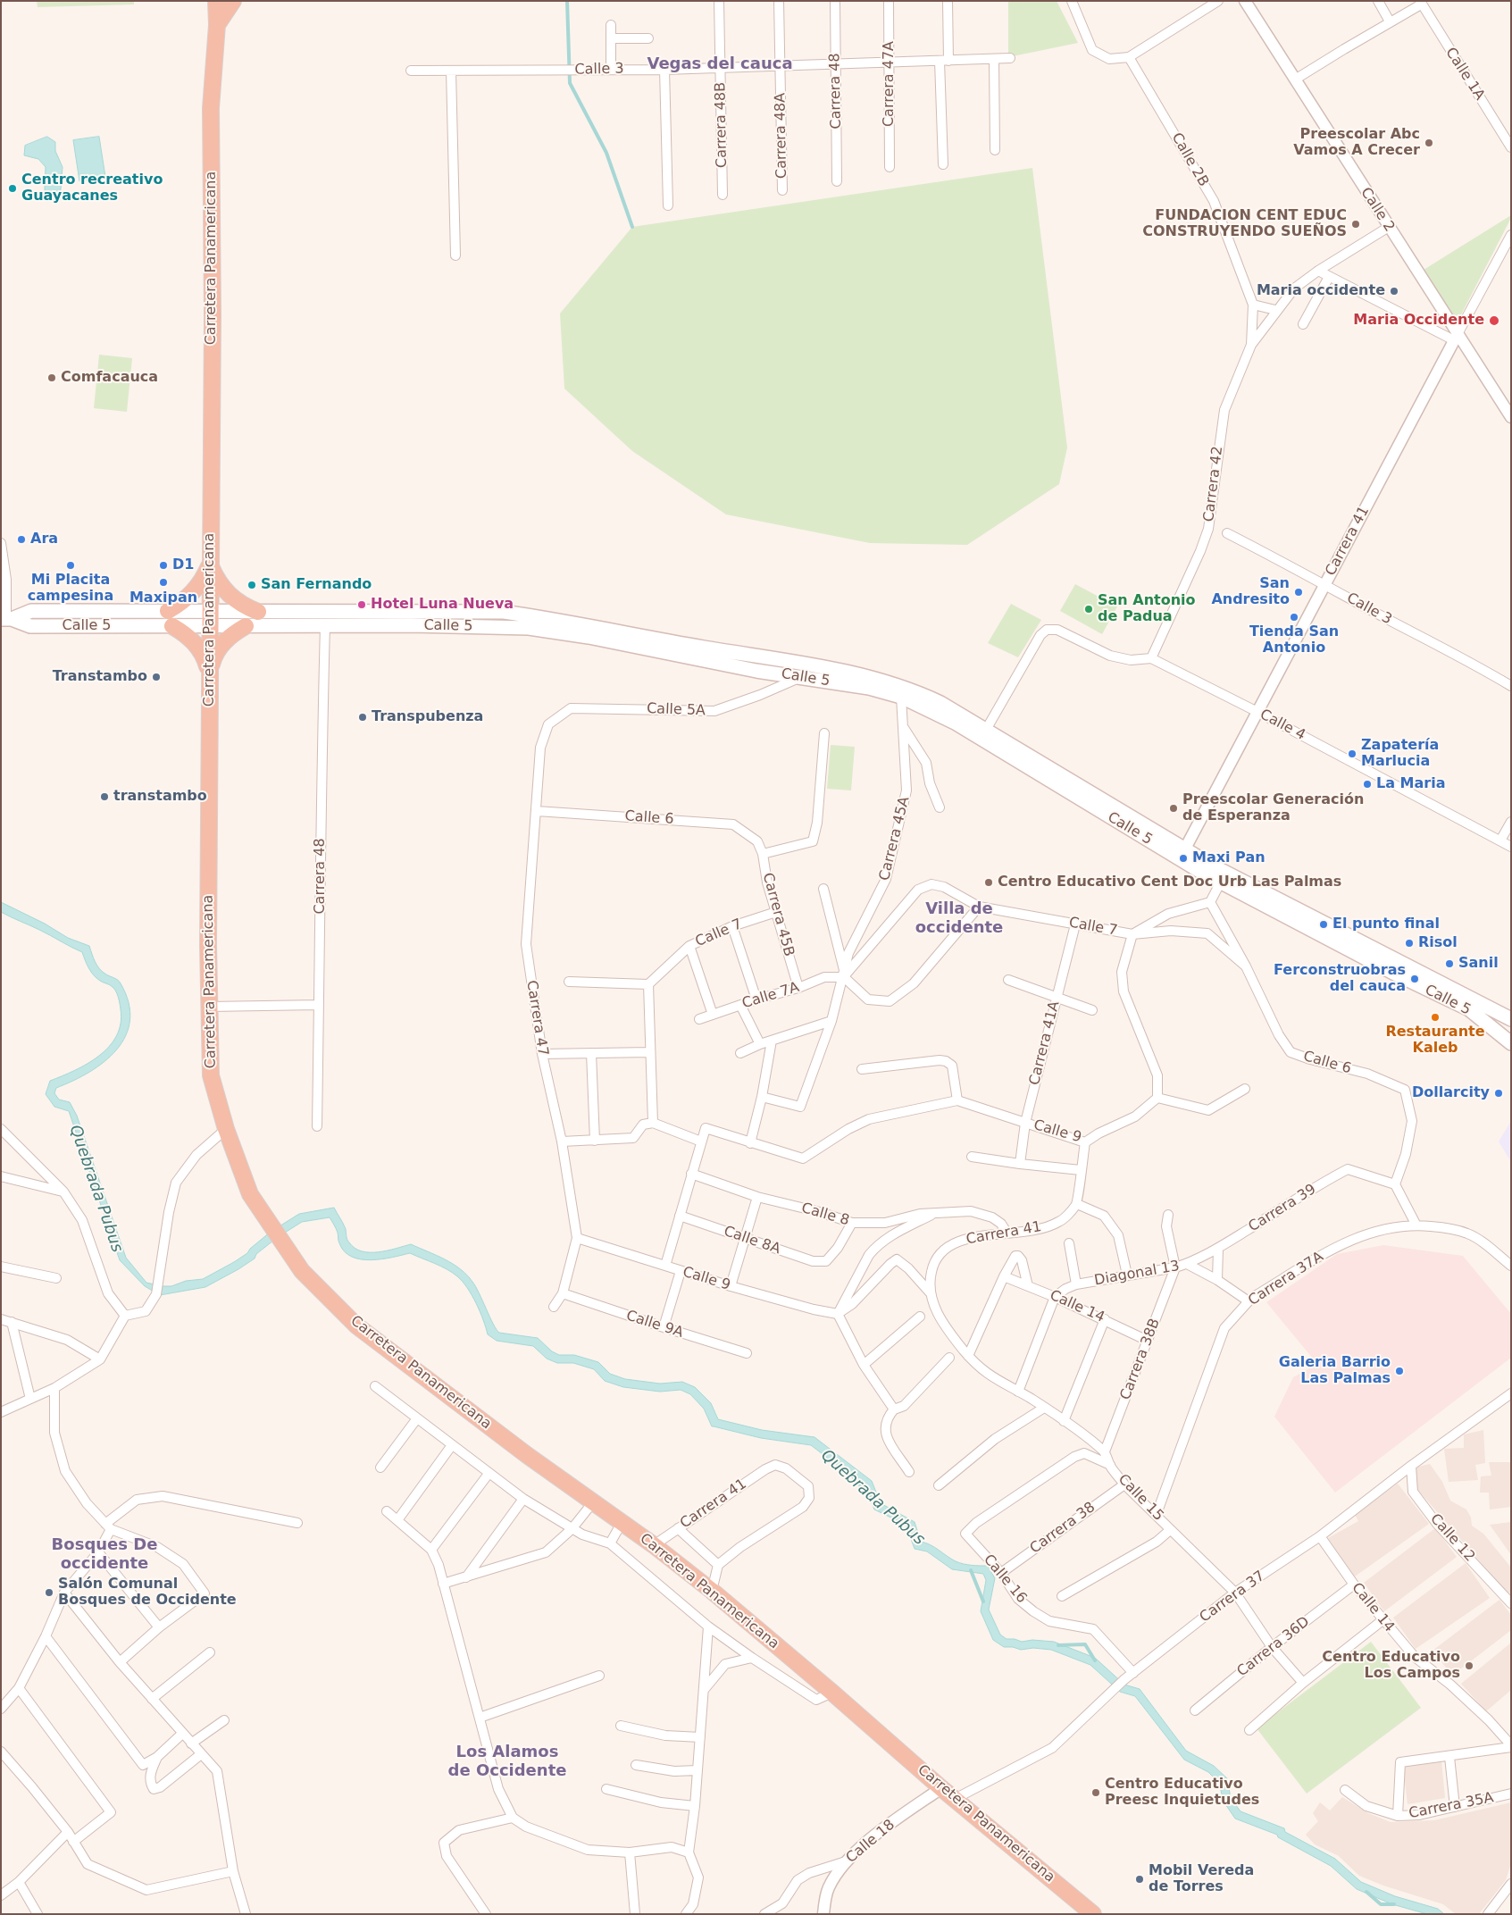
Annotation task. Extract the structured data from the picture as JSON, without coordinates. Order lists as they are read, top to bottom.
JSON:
{
  "streets": {
    "highway": ["Carretera Panamericana"],
    "main road": ["Calle 5"],
    "street": [
      "Calle 3",
      "Calle 1A",
      "Carrera 47A",
      "Carrera 48",
      "Carrera 48B",
      "Carrera 48A",
      "Calle 2B",
      "Calle 2",
      "Carrera 42",
      "Carrera 41",
      "Calle 5A",
      "Calle 4",
      "Calle 6",
      "Carrera 45A",
      "Carrera 45B",
      "Calle 7",
      "Calle 7A",
      "Carrera 47",
      "Carrera 41A",
      "Calle 9",
      "Carrera 39",
      "Calle 8",
      "Calle 8A",
      "Diagonal 13",
      "Carrera 37A",
      "Calle 14",
      "Calle 9A",
      "Carrera 38B",
      "Calle 15",
      "Carrera 38",
      "Calle 12",
      "Calle 16",
      "Carrera 37",
      "Carrera 36D",
      "Carrera 35A",
      "Calle 18"
    ]
  },
  "crossings": [
    ["Calle 3", "Carrera 47A"],
    ["Calle 3", "Carrera 48"],
    ["Calle 3", "Carrera 48B"],
    ["Calle 3", "Carrera 48A"],
    ["Calle 3", "Carrera 41"],
    ["Carrera 48", "Calle 5"],
    ["Calle 2B", "Carrera 42"],
    ["Calle 2", "Carrera 42"],
    ["Calle 2", "Carrera 41"],
    ["Carretera Panamericana", "Carrera 41"],
    ["Carretera Panamericana", "Calle 5"],
    ["Carretera Panamericana", "Carrera 37"],
    ["Carretera Panamericana", "Calle 18"],
    ["Carrera 42", "Calle 4"],
    ["Carrera 41", "Calle 5"],
    ["Carrera 41", "Calle 4"],
    ["Carrera 41", "Calle 8"],
    ["Calle 5", "Calle 5A"],
    ["Calle 5", "Carrera 45A"],
    ["Calle 5A", "Carrera 47"],
    ["Calle 6", "Carrera 45B"],
    ["Calle 6", "Calle 7"],
    ["Calle 6", "Carrera 47"],
    ["Calle 6", "Carrera 39"],
    ["Carrera 45A", "Calle 7"],
    ["Carrera 45A", "Calle 7A"],
    ["Carrera 45B", "Calle 7"],
    ["Carrera 45B", "Calle 7A"],
    ["Calle 7", "Calle 7A"],
    ["Calle 7", "Carrera 41A"],
    ["Carrera 47", "Calle 9"],
    ["Carrera 47", "Calle 9A"],
    ["Carrera 41A", "Calle 9"],
    ["Carrera 39", "Diagonal 13"],
    ["Calle 8", "Calle 8A"],
    ["Diagonal 13", "Calle 14"],
    ["Diagonal 13", "Carrera 38B"],
    ["Carrera 37A", "Calle 15"],
    ["Calle 14", "Carrera 38B"],
    ["Calle 14", "Carrera 37"],
    ["Calle 14", "Carrera 36D"],
    ["Carrera 38B", "Calle 15"],
    ["Calle 15", "Carrera 38"],
    ["Calle 15", "Calle 16"],
    ["Calle 15", "Carrera 37"],
    ["Calle 15", "Carrera 36D"],
    ["Carrera 38", "Calle 16"],
    ["Calle 12", "Carrera 37"],
    ["Calle 16", "Carrera 37"]
  ],
  "districts": [
    "Vegas del cauca",
    "Villa de occidente",
    "Bosques De occidente",
    "Los Alamos de Occidente"
  ],
  "water": ["Quebrada Pubus"],
  "places": [
    "Preescolar Abc Vamos A Crecer",
    "Centro recreativo Guayacanes",
    "FUNDACION CENT EDUC CONSTRUYENDO SUEÑOS",
    "Maria occidente",
    "Maria Occidente",
    "Comfacauca",
    "Ara",
    "Mi Placita campesina",
    "D1",
    "Maxipan",
    "San Fernando",
    "San Andresito",
    "Hotel Luna Nueva",
    "San Antonio de Padua",
    "Tienda San Antonio",
    "Transtambo",
    "Transpubenza",
    "Zapatería Marlucia",
    "La Maria",
    "transtambo",
    "Preescolar Generación de Esperanza",
    "Maxi Pan",
    "Centro Educativo Cent Doc Urb Las Palmas",
    "El punto final",
    "Risol",
    "Sanil",
    "Ferconstruobras del cauca",
    "Restaurante Kaleb",
    "Dollarcity",
    "Galeria Barrio Las Palmas",
    "Salón Comunal Bosques de Occidente",
    "Centro Educativo Los Campos",
    "Centro Educativo Preesc Inquietudes",
    "Mobil Vereda de Torres"
  ]
}
